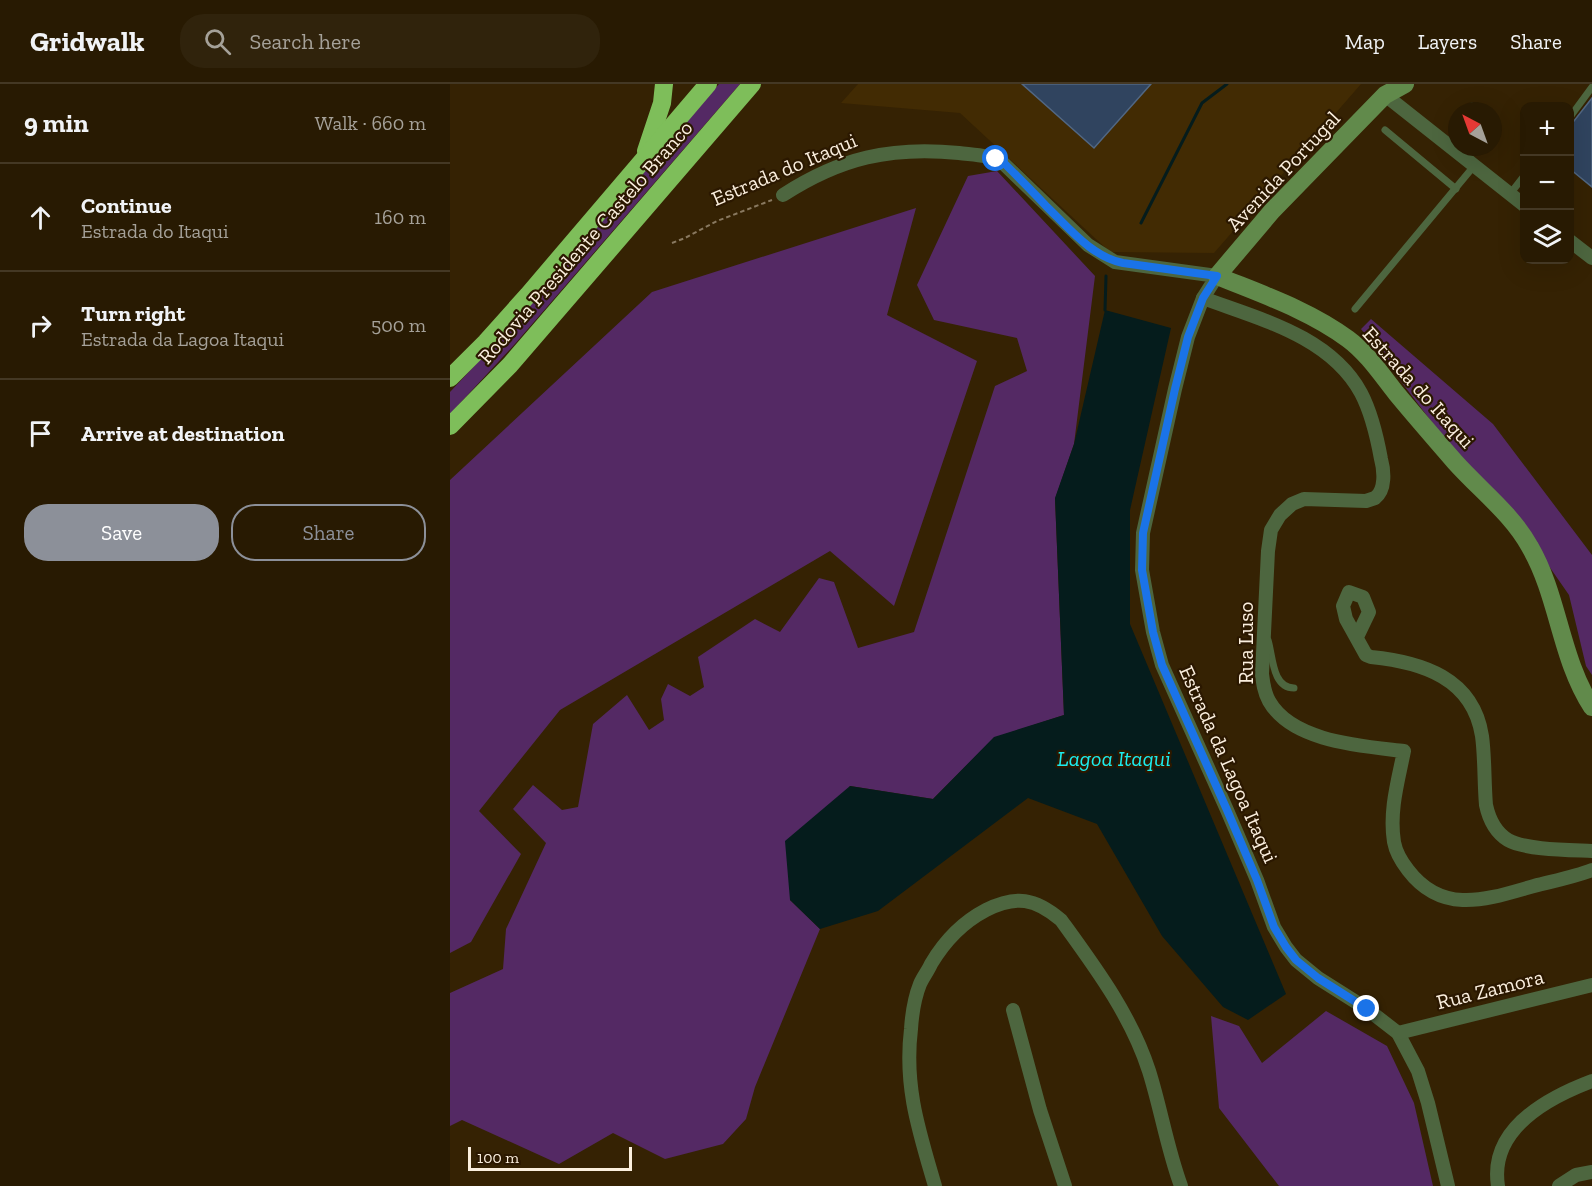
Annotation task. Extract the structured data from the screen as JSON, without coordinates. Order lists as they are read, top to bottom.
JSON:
{
  "streets": {
    "highway": ["Rodovia Presidente Castelo Branco"],
    "street": [
      "Estrada do Itaqui",
      "Avenida Portugal",
      "Rua Luso",
      "Estrada da Lagoa Itaqui",
      "Rua Zamora"
    ]
  },
  "crossings": [
    ["Estrada do Itaqui", "Avenida Portugal"],
    ["Avenida Portugal", "Rua Luso"],
    ["Avenida Portugal", "Estrada da Lagoa Itaqui"],
    ["Rua Luso", "Estrada da Lagoa Itaqui"],
    ["Estrada da Lagoa Itaqui", "Rua Zamora"]
  ],
  "water": ["Lagoa Itaqui"],
  "scale_bar": "100 m",
  "north": "top left",
  "page": {
    "header": "Gridwalk",
    "search": "Search here",
    "nav": ["Map", "Layers", "Share"],
    "heading": ["9 min", "Walk · 660 m"],
    "map_buttons": ["+", "−"],
    "list": [
      ["Continue", "Estrada do Itaqui", "160 m"],
      ["Turn right", "Estrada da Lagoa Itaqui", "500 m"],
      "Arrive at destination"
    ],
    "buttons": ["Save", "Share"],
    "scale": "100 m"
  }
}
